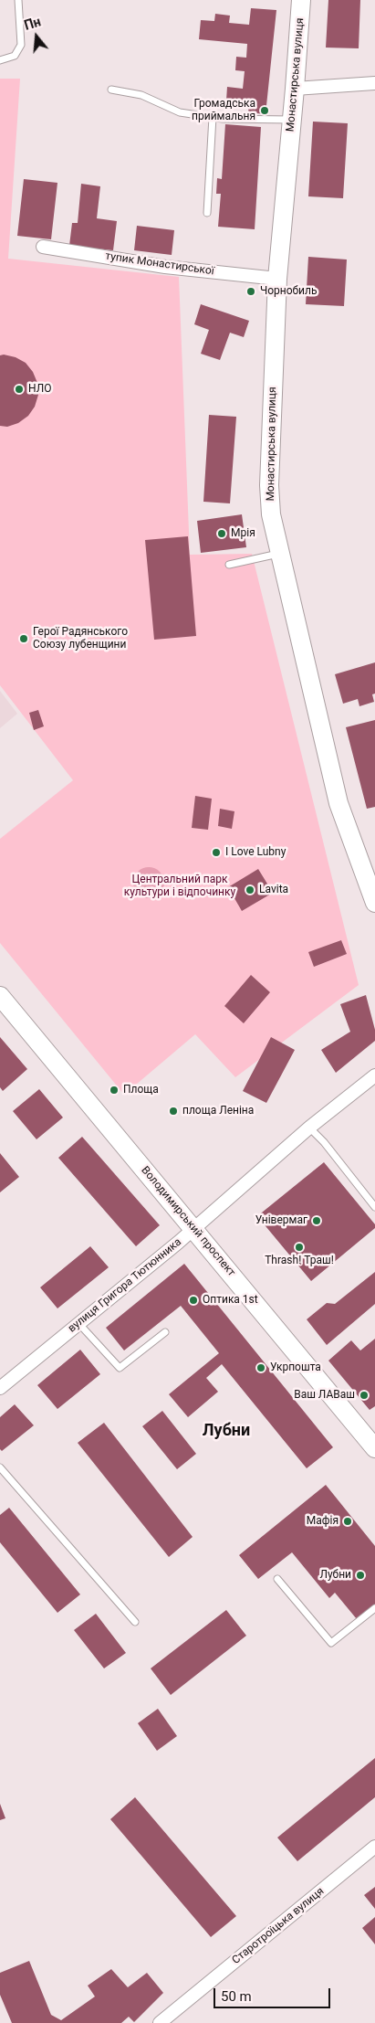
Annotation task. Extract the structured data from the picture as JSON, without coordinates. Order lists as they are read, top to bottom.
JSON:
{
  "streets": {
    "main road": ["Монастирська вулиця", "Володимирський проспект"],
    "street": ["тупик Монастирської", "вулиця Григора Тютюнника", "Старотроїцька вулиця"]
  },
  "crossings": [
    ["Монастирська вулиця", "тупик Монастирської"],
    ["Володимирський проспект", "вулиця Григора Тютюнника"]
  ],
  "districts": ["Лубни"],
  "parks": ["Центральний парк культури і відпочинку"],
  "places": [
    "Громадська приймальня",
    "Чорнобиль",
    "НЛО",
    "Мрія",
    "Герої Радянського Союзу лубенщини",
    "I Love Lubny",
    "Lavita",
    "Площа",
    "площа Леніна",
    "Універмаг",
    "Thrash! Траш!",
    "Оптика 1st",
    "Укрпошта",
    "Ваш ЛАВаш",
    "Мафія",
    "Лубни"
  ],
  "scale_bar": "50 m",
  "north": "top"
}
